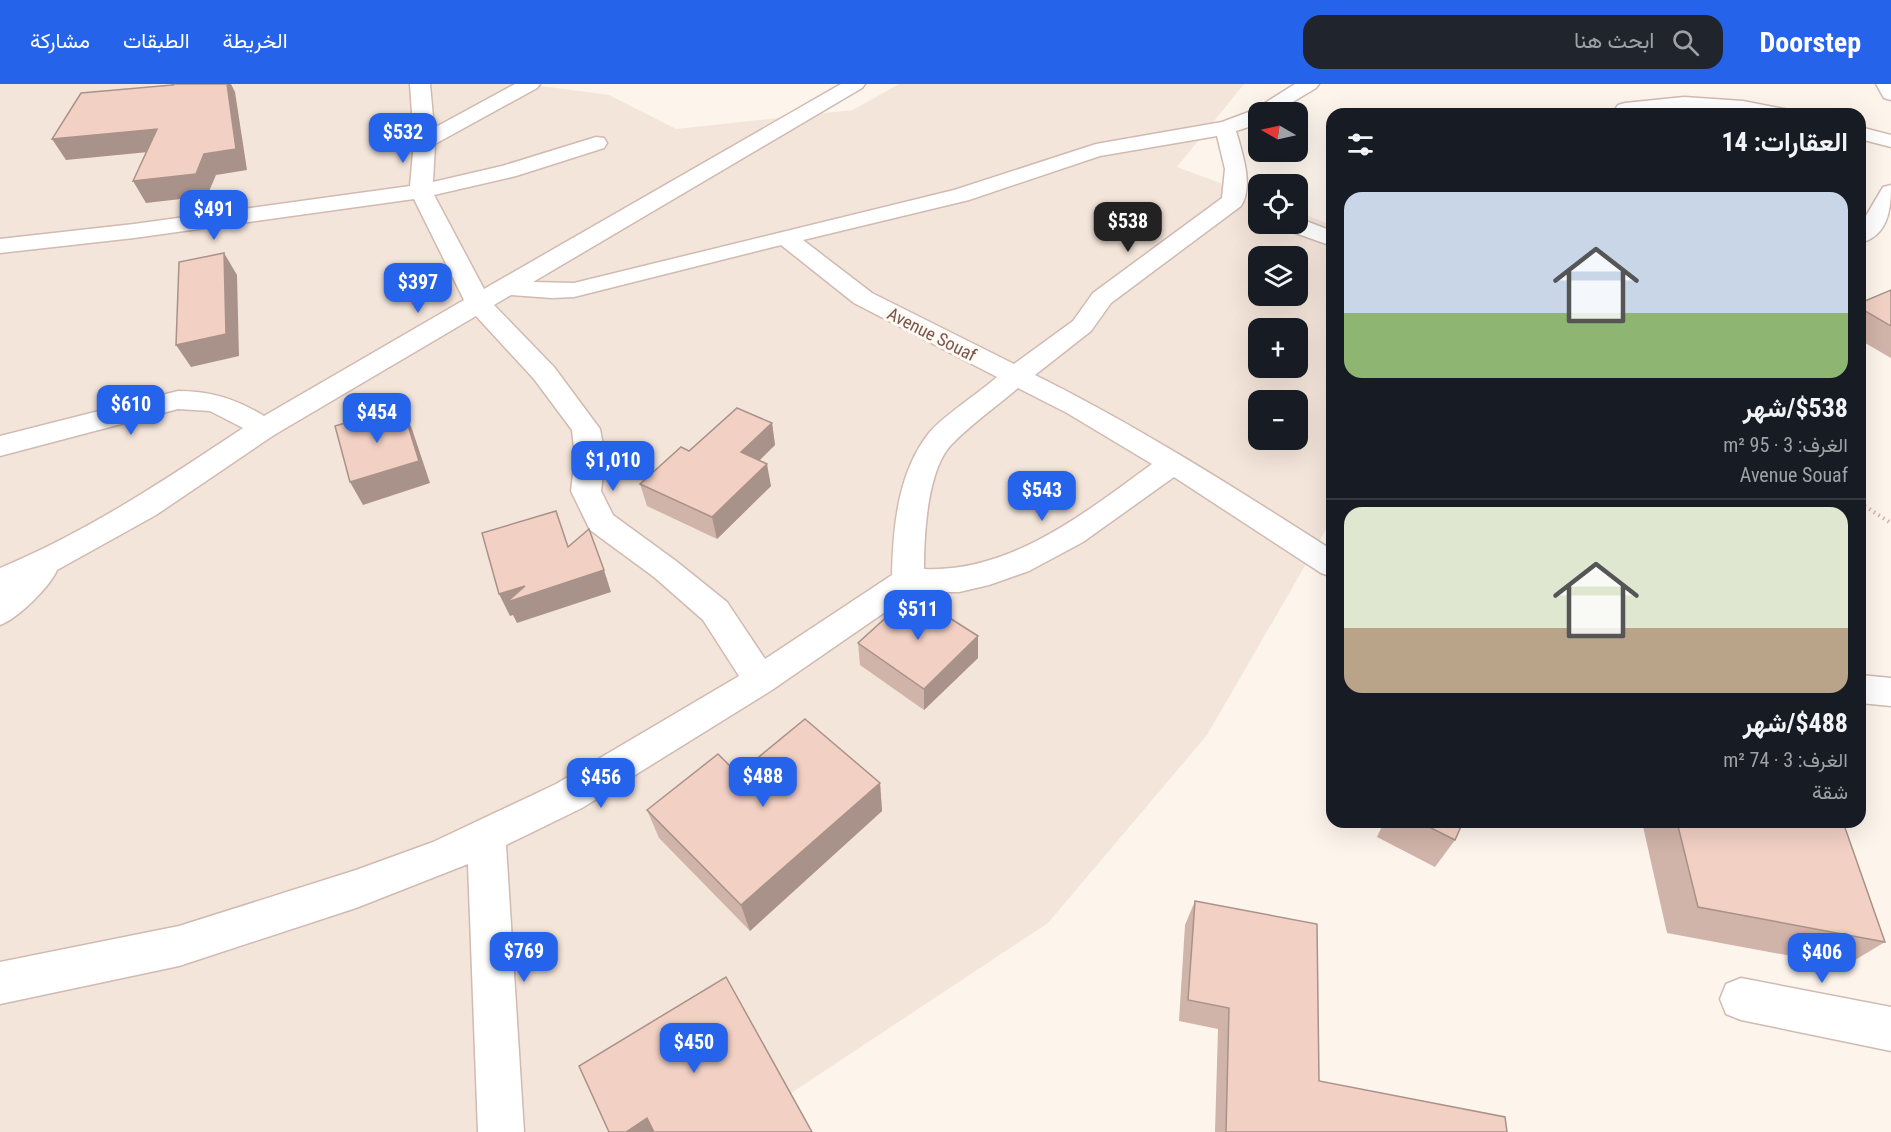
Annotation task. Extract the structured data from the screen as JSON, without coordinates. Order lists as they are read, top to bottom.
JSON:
{
  "streets": {
    "street": ["Avenue Souaf"]
  },
  "north": "left",
  "page": {
    "header": "Doorstep",
    "search": "ابحث هنا",
    "nav": ["الخريطة", "الطبقات", "مشاركة"],
    "map_buttons": ["+", "−"],
    "heading": "العقارات: 14",
    "price": [
      "$532",
      "$491",
      "$538",
      "$397",
      "$610",
      "$454",
      "$1,010",
      "$543",
      "$511",
      "$488",
      "$456",
      "$769",
      "$406",
      "$450"
    ],
    "list": [
      {
        "name": "$538/شهر",
        "note": "الغرف: 3 · 95 m² · Avenue Souaf"
      },
      {
        "name": "$488/شهر",
        "note": "الغرف: 3 · 74 m² · شقة"
      }
    ]
  }
}
